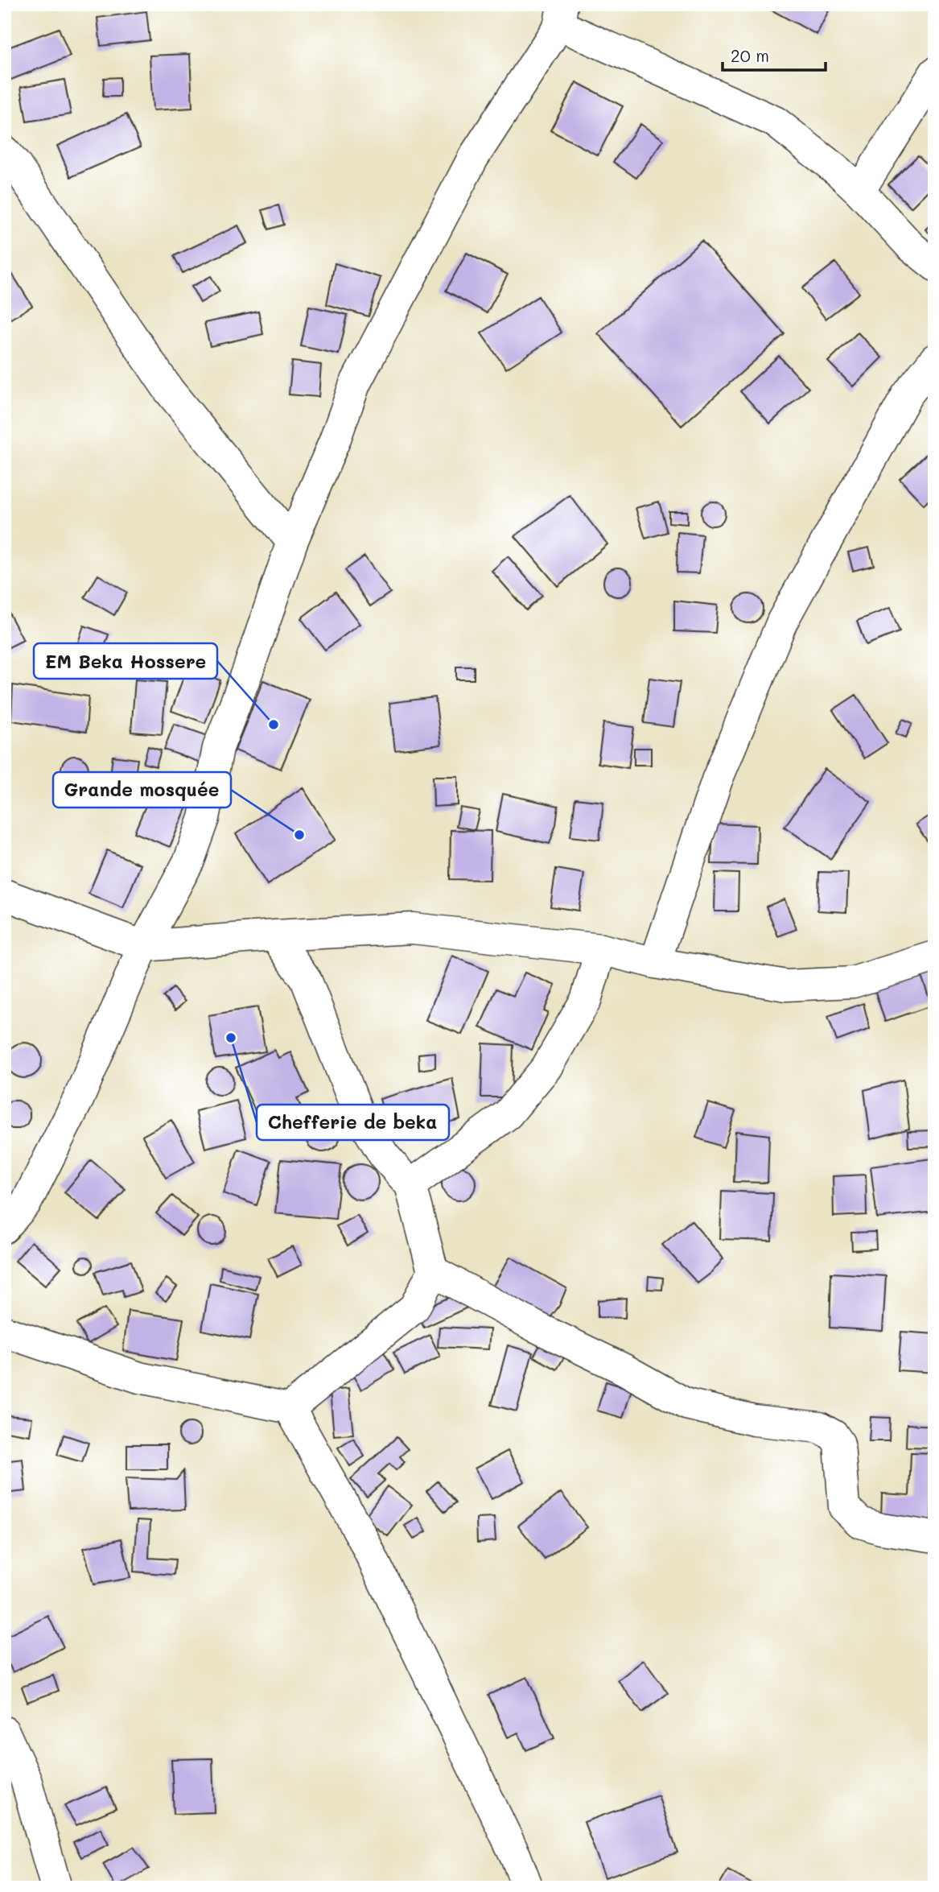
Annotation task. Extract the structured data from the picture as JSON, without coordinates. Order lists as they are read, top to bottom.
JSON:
{
  "places": ["EM Beka Hossere", "Grande mosquée", "Chefferie de beka"],
  "scale_bar": "20 m"
}
